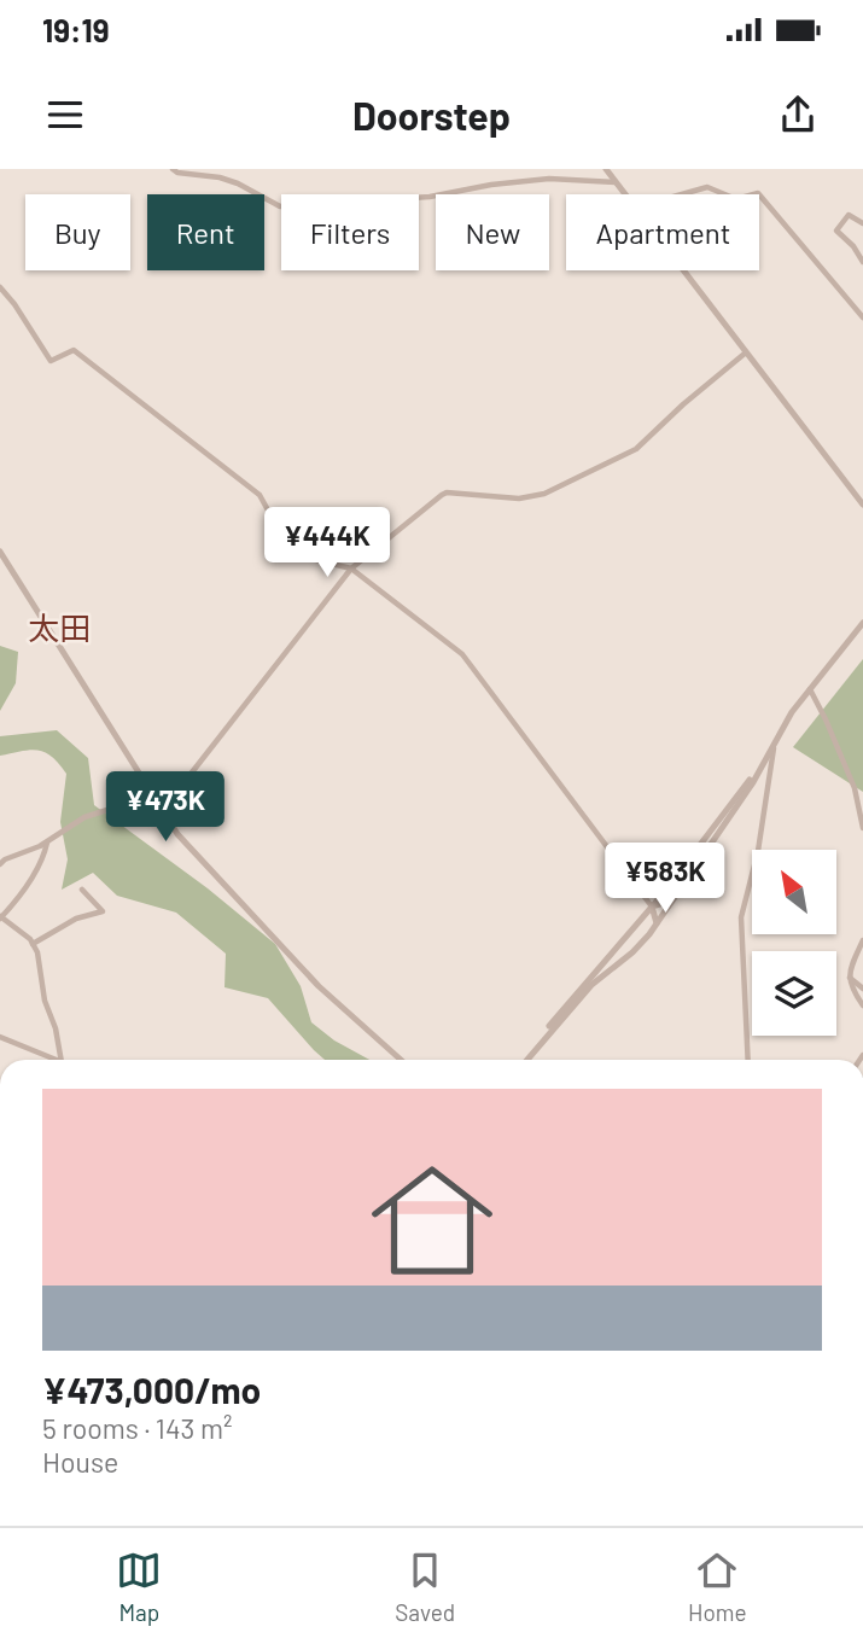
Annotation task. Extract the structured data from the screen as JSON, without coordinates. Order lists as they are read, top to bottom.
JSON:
{
  "districts": ["太田"],
  "north": "top left",
  "page": {
    "status": "19:19",
    "header": "Doorstep",
    "chip": [
      "Buy",
      "Rent",
      "Filters",
      "New",
      "Apartment"
    ],
    "price": ["¥444K", "¥473K", "¥583K"],
    "list": [
      {
        "name": "¥473,000/mo",
        "note": "5 rooms · 143 m² · House"
      }
    ],
    "tabs": ["Map", "Saved", "Home"]
  }
}
